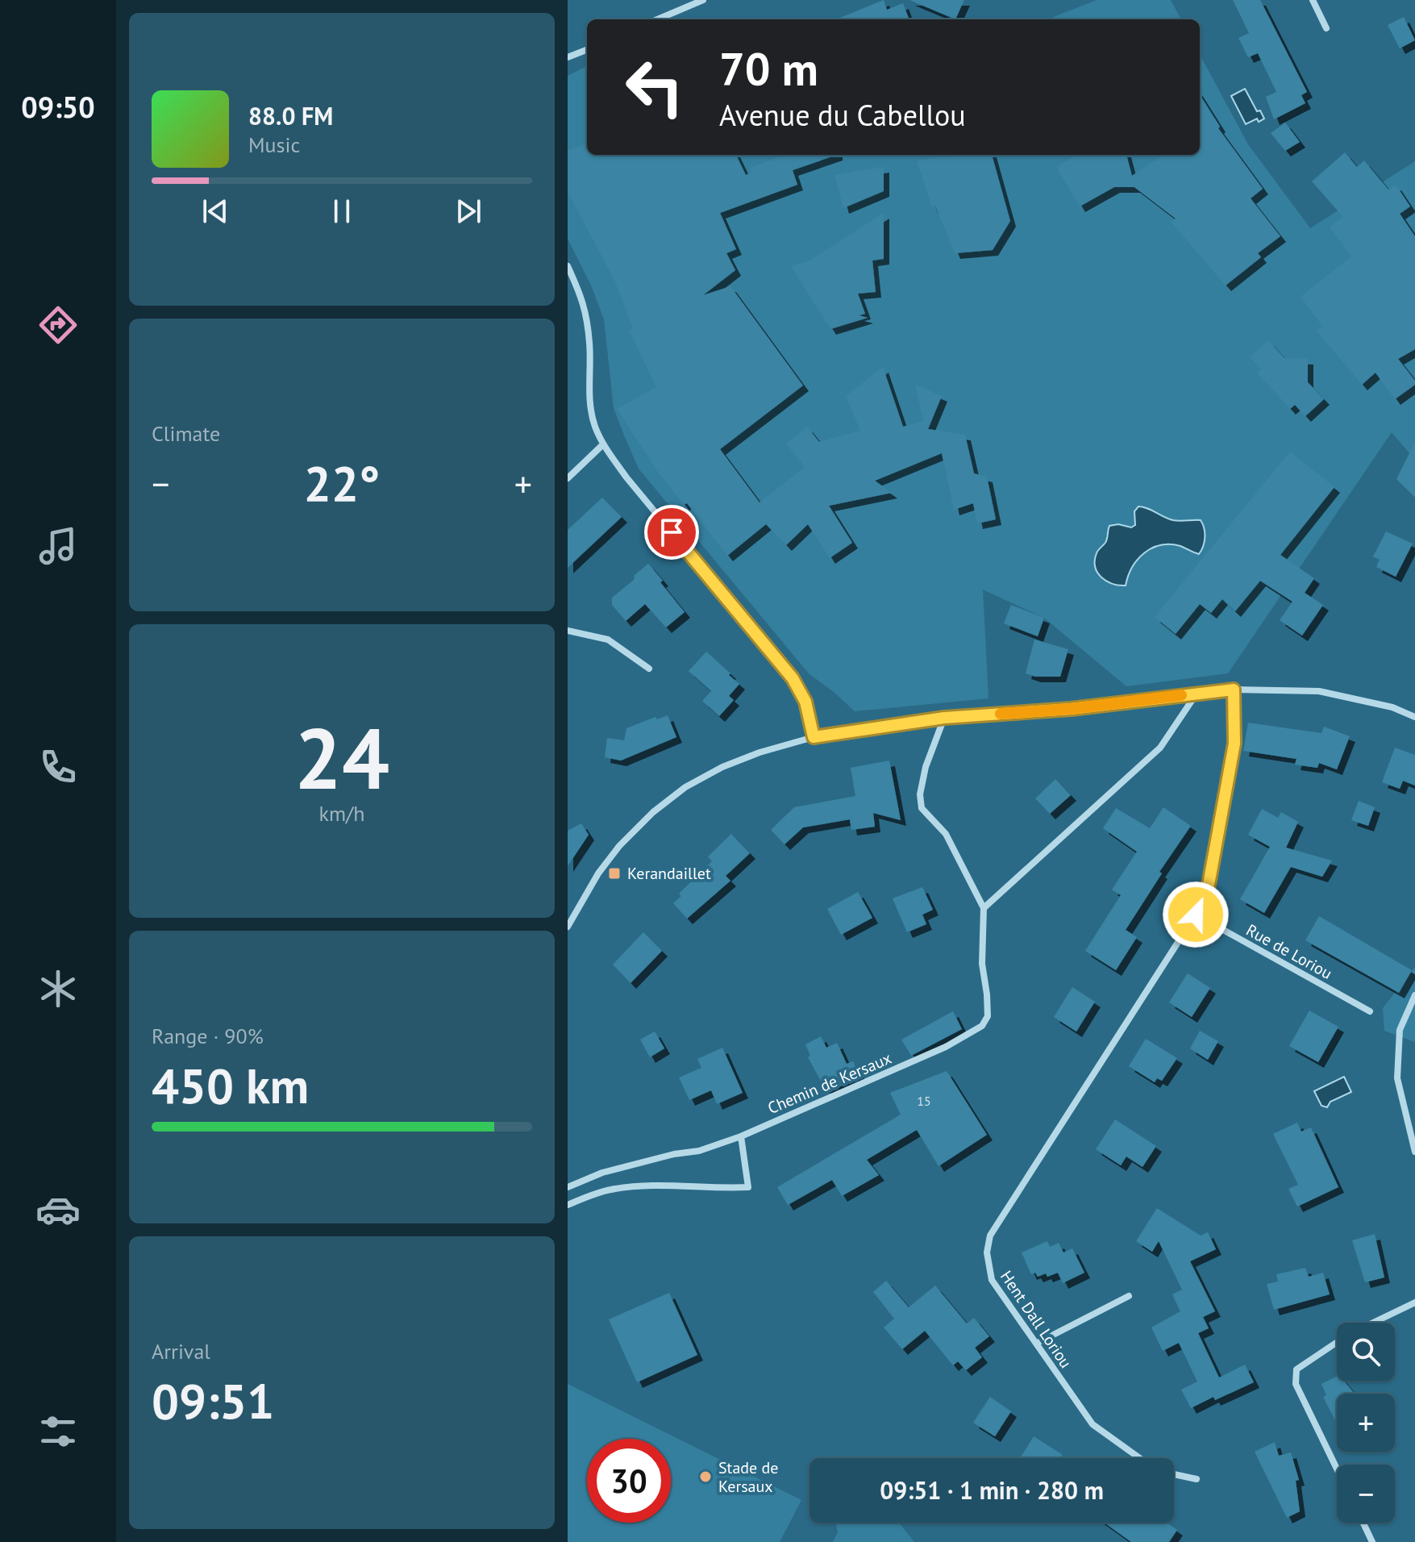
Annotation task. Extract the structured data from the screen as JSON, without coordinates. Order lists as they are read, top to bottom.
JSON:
{
  "streets": {
    "street": ["Rue de Loriou", "Chemin de Kersaux", "Hent Dall Loriou"]
  },
  "crossings": [
    ["Rue de Loriou", "Hent Dall Loriou"]
  ],
  "places": {
    "transit": ["Kerandaillet"],
    "other": ["Stade de Kersaux"]
  },
  "house_numbers": ["15"],
  "page": {
    "tabs": "09:50",
    "turn": ["70 m", "Avenue du Cabellou"],
    "song": ["88.0 FM", "Music"],
    "tile": [
      "Climate",
      ["24", "km/h"],
      ["Range · 90%", "450 km"],
      ["Arrival", "09:51"]
    ],
    "heat": ["−", "22°", "+"],
    "map_buttons": ["+", "−"],
    "limit": "30",
    "trip": "09:51 · 1 min · 280 m"
  }
}
